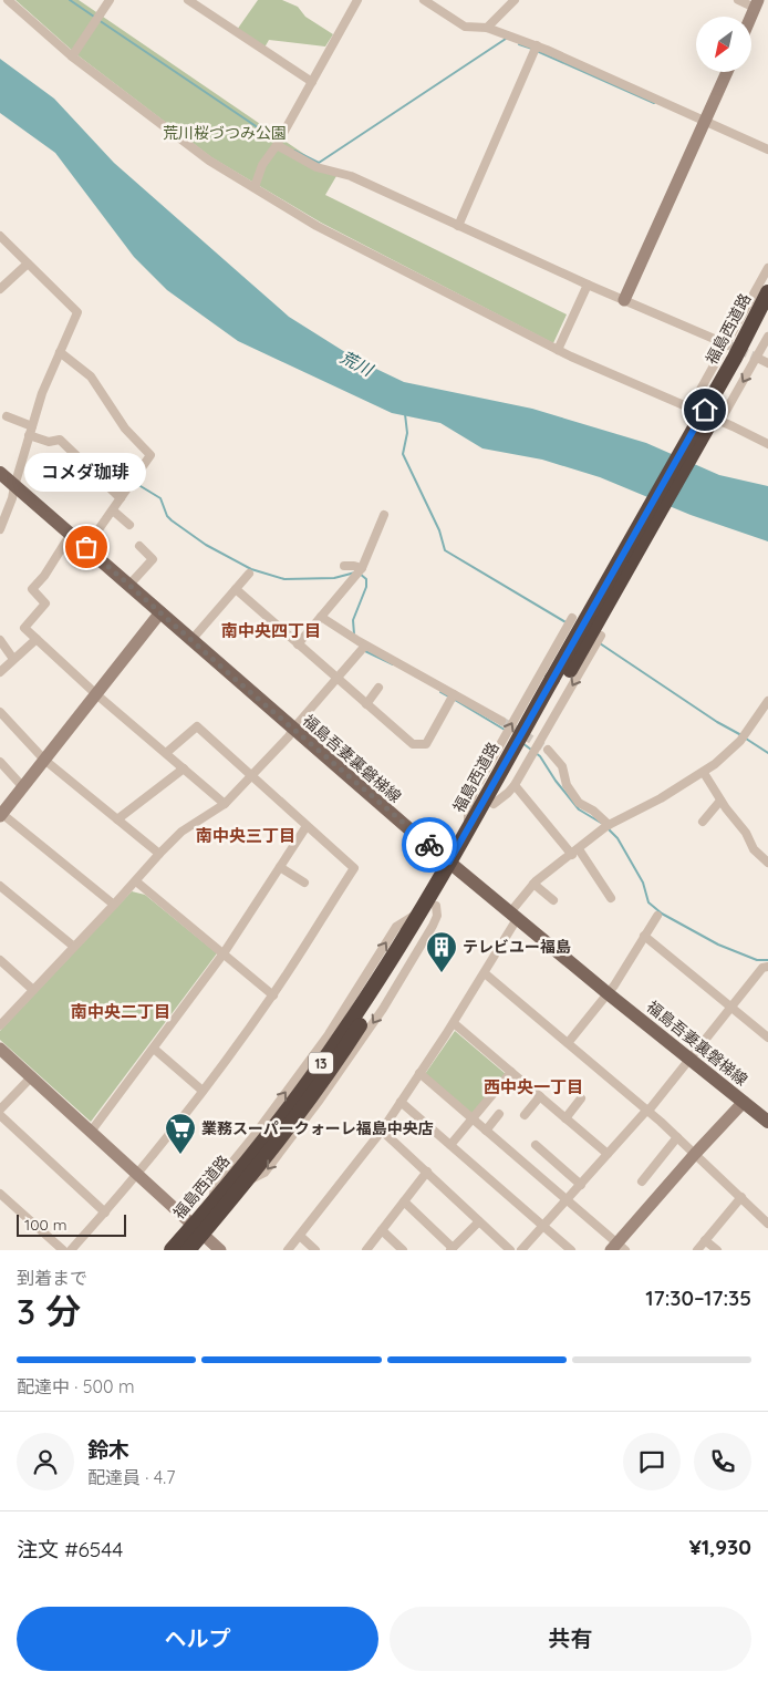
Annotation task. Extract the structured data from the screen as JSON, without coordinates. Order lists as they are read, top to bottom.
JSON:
{
  "streets": {
    "highway": ["福島西道路", "13"],
    "main road": ["福島吾妻裏磐梯線"]
  },
  "crossings": [
    ["福島西道路", "福島吾妻裏磐梯線"]
  ],
  "districts": [
    "南中央四丁目",
    "南中央三丁目",
    "南中央二丁目",
    "西中央一丁目"
  ],
  "water": ["荒川"],
  "parks": ["荒川桜づつみ公園"],
  "places": {
    "other": ["コメダ珈琲"],
    "building": ["テレビユー福島"],
    "supermarket": ["業務スーパークォーレ福島中央店"]
  },
  "scale_bar": "100 m",
  "north": "bottom left",
  "page": {
    "bubble": "コメダ珈琲",
    "scale": "100 m",
    "heading": ["3 分", "到着まで", "17:30–17:35"],
    "panel": [
      "鈴木",
      "配達員 · 4.7",
      "注文 #6544",
      "¥1,930"
    ],
    "bar": "配達中 · 500 m",
    "buttons": ["ヘルプ", "共有"]
  }
}
